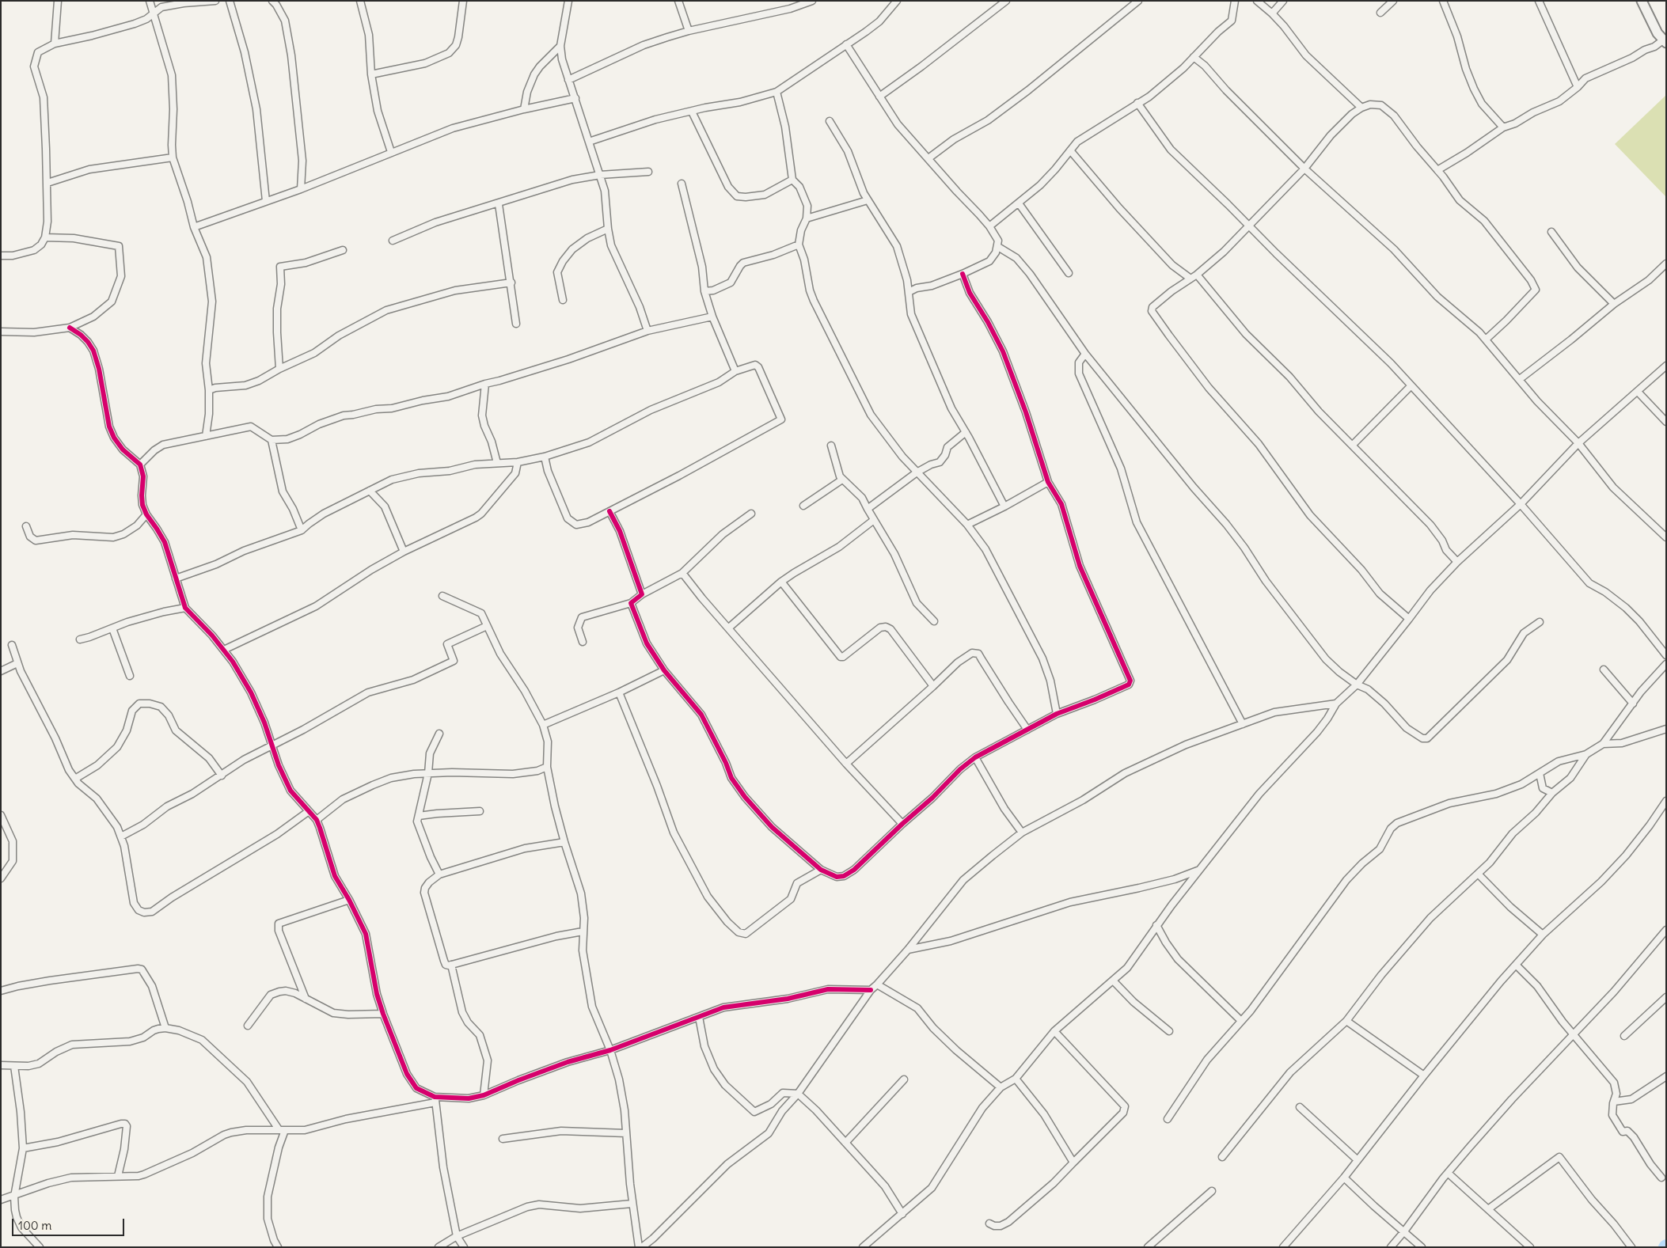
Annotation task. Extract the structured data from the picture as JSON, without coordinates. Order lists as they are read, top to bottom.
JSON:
{
  "scale_bar": "100 m"
}
